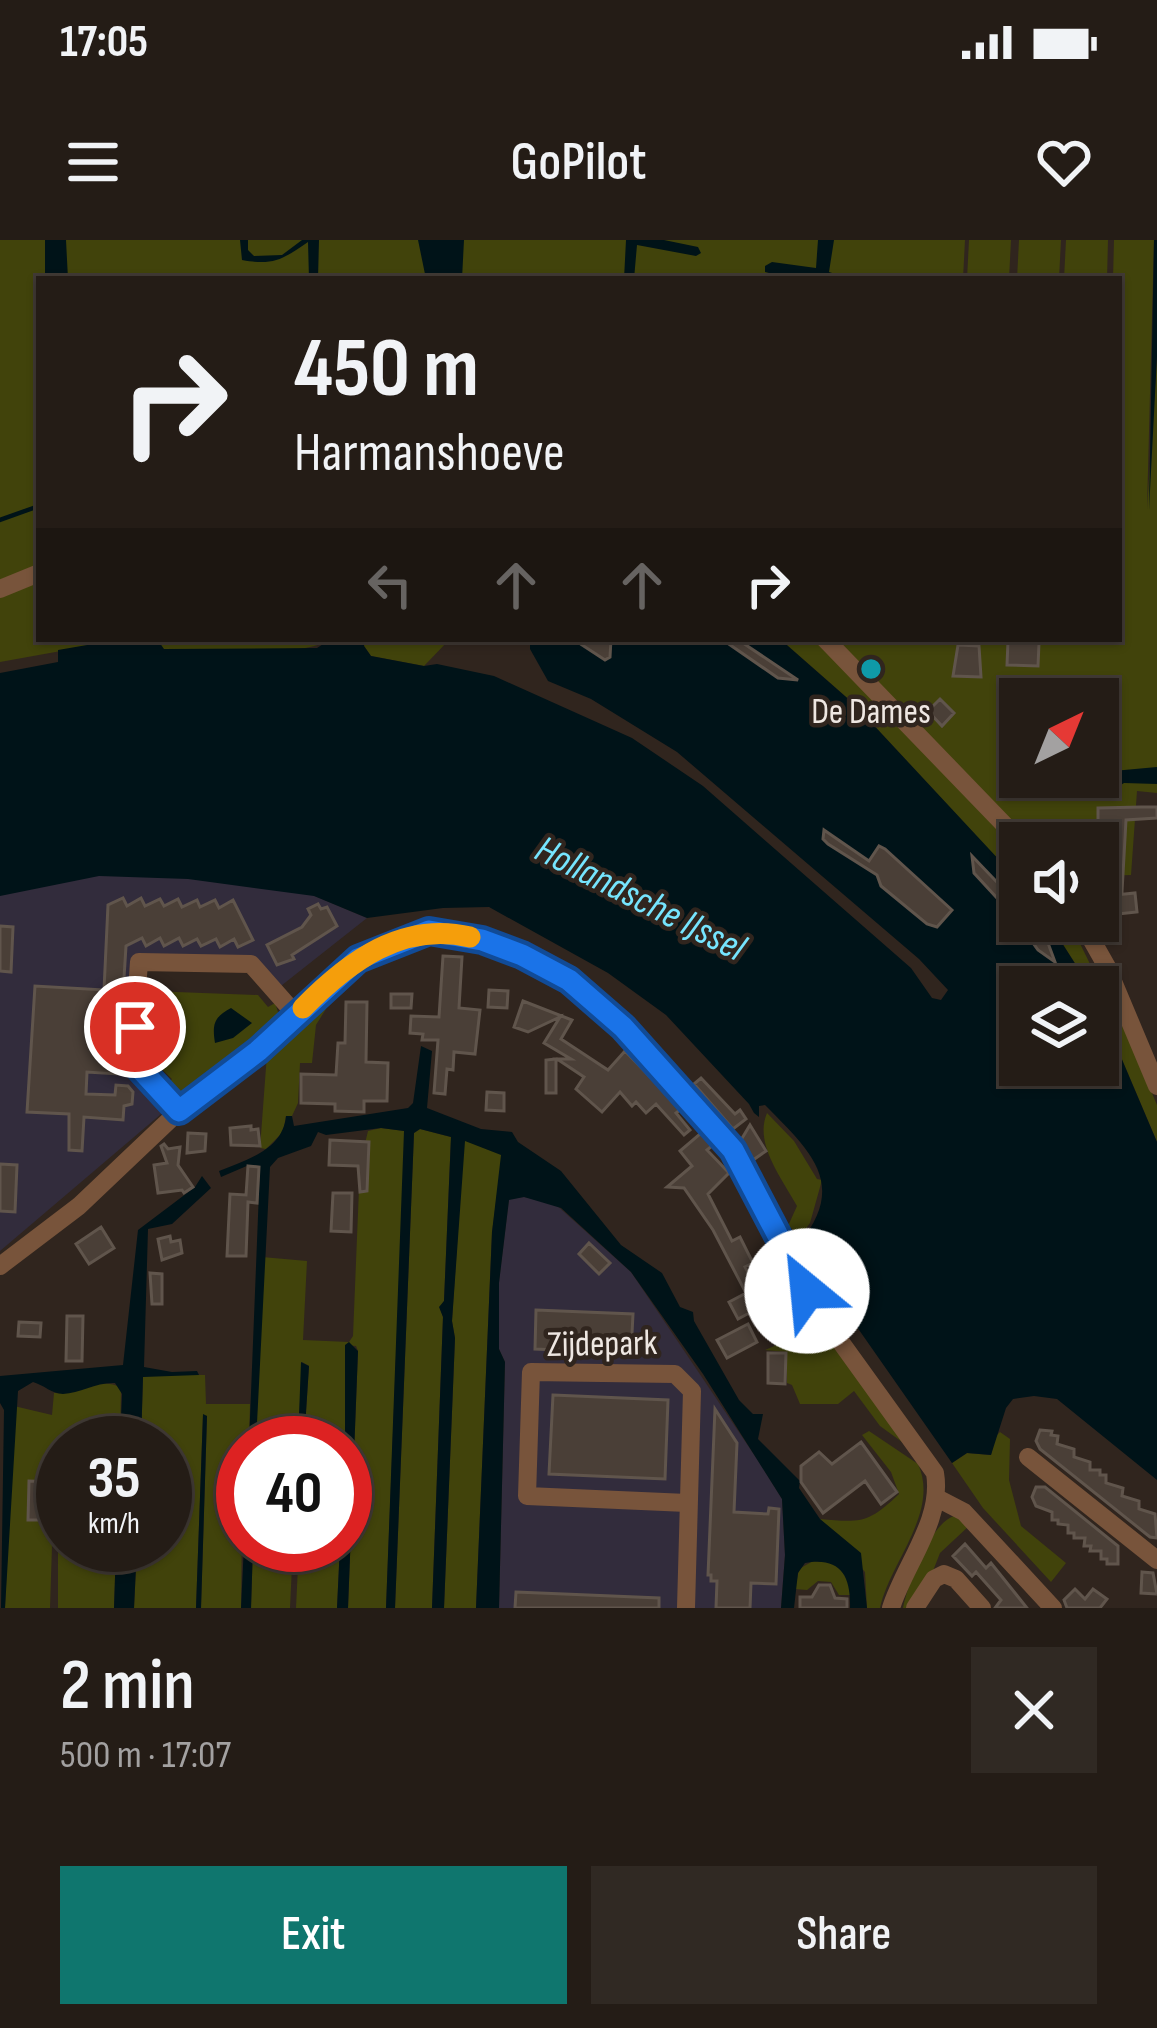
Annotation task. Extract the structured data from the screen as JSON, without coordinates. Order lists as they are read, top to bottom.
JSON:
{
  "streets": {
    "street": ["Zijdepark"]
  },
  "water": ["Hollandsche IJssel"],
  "places": ["De Dames"],
  "north": "top right",
  "page": {
    "status": "17:05",
    "header": "GoPilot",
    "turn": ["450 m", "Harmanshoeve"],
    "speed": "35 km/h",
    "limit": "40",
    "heading": ["2 min", "500 m · 17:07"],
    "buttons": ["Exit", "Share"]
  }
}
